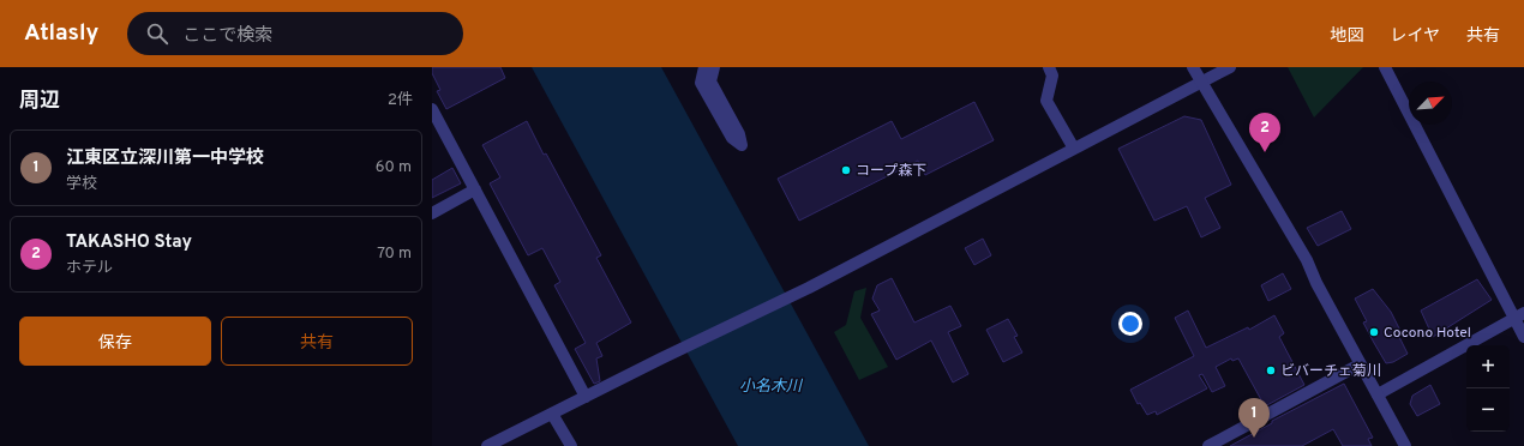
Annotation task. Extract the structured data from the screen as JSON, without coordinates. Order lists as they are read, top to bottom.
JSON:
{
  "water": ["小名木川"],
  "places": ["コープ森下", "Cocono Hotel", "ビバーチェ菊川"],
  "north": "top right",
  "page": {
    "header": "Atlasly",
    "search": "ここで検索",
    "nav": ["地図", "レイヤ", "共有"],
    "heading": ["周辺", "2件"],
    "pins": ["2", "1"],
    "list": [
      {
        "mark": "1",
        "name": "江東区立深川第一中学校",
        "note": "学校",
        "value": "60 m"
      },
      {
        "mark": "2",
        "name": "TAKASHO Stay",
        "note": "ホテル",
        "value": "70 m"
      }
    ],
    "buttons": ["保存", "共有"],
    "map_buttons": ["+", "−"]
  }
}
